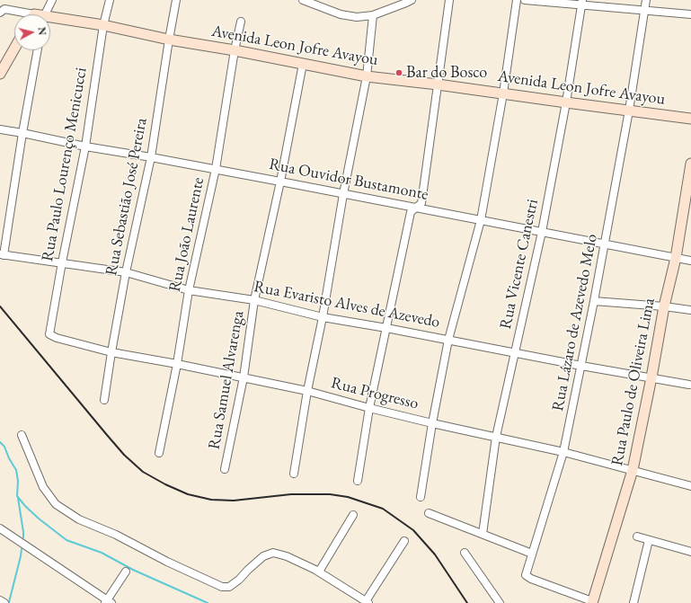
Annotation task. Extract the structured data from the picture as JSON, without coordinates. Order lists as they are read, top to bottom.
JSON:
{
  "streets": {
    "street": [
      "Avenida Leon Jofre Avayou",
      "Rua Paulo Lourenço Menicucci",
      "Rua Ouvidor Bustamonte",
      "Rua Sebastião José Pereira",
      "Rua João Laurente",
      "Rua Vicente Canestri",
      "Rua Evaristo Alves de Azevedo",
      "Rua Lázaro de Azevedo Melo",
      "Rua Samuel Alvarenga",
      "Rua Paulo de Oliveira Lima",
      "Rua Progresso"
    ]
  },
  "crossings": [
    ["Avenida Leon Jofre Avayou", "Rua Paulo Lourenço Menicucci"],
    ["Avenida Leon Jofre Avayou", "Rua Sebastião José Pereira"],
    ["Avenida Leon Jofre Avayou", "Rua João Laurente"],
    ["Avenida Leon Jofre Avayou", "Rua Vicente Canestri"],
    ["Avenida Leon Jofre Avayou", "Rua Lázaro de Azevedo Melo"],
    ["Avenida Leon Jofre Avayou", "Rua Samuel Alvarenga"],
    ["Rua Paulo Lourenço Menicucci", "Rua Ouvidor Bustamonte"],
    ["Rua Paulo Lourenço Menicucci", "Rua Evaristo Alves de Azevedo"],
    ["Rua Paulo Lourenço Menicucci", "Rua Progresso"],
    ["Rua Ouvidor Bustamonte", "Rua Sebastião José Pereira"],
    ["Rua Ouvidor Bustamonte", "Rua João Laurente"],
    ["Rua Ouvidor Bustamonte", "Rua Vicente Canestri"],
    ["Rua Ouvidor Bustamonte", "Rua Lázaro de Azevedo Melo"],
    ["Rua Ouvidor Bustamonte", "Rua Samuel Alvarenga"],
    ["Rua Ouvidor Bustamonte", "Rua Paulo de Oliveira Lima"],
    ["Rua Sebastião José Pereira", "Rua Evaristo Alves de Azevedo"],
    ["Rua Sebastião José Pereira", "Rua Progresso"],
    ["Rua João Laurente", "Rua Evaristo Alves de Azevedo"],
    ["Rua João Laurente", "Rua Progresso"],
    ["Rua Vicente Canestri", "Rua Evaristo Alves de Azevedo"],
    ["Rua Vicente Canestri", "Rua Progresso"],
    ["Rua Evaristo Alves de Azevedo", "Rua Lázaro de Azevedo Melo"],
    ["Rua Evaristo Alves de Azevedo", "Rua Samuel Alvarenga"],
    ["Rua Evaristo Alves de Azevedo", "Rua Paulo de Oliveira Lima"],
    ["Rua Lázaro de Azevedo Melo", "Rua Paulo de Oliveira Lima"],
    ["Rua Lázaro de Azevedo Melo", "Rua Progresso"],
    ["Rua Samuel Alvarenga", "Rua Progresso"],
    ["Rua Paulo de Oliveira Lima", "Rua Progresso"]
  ],
  "places": ["Bar do Bosco"],
  "north": "right"
}
